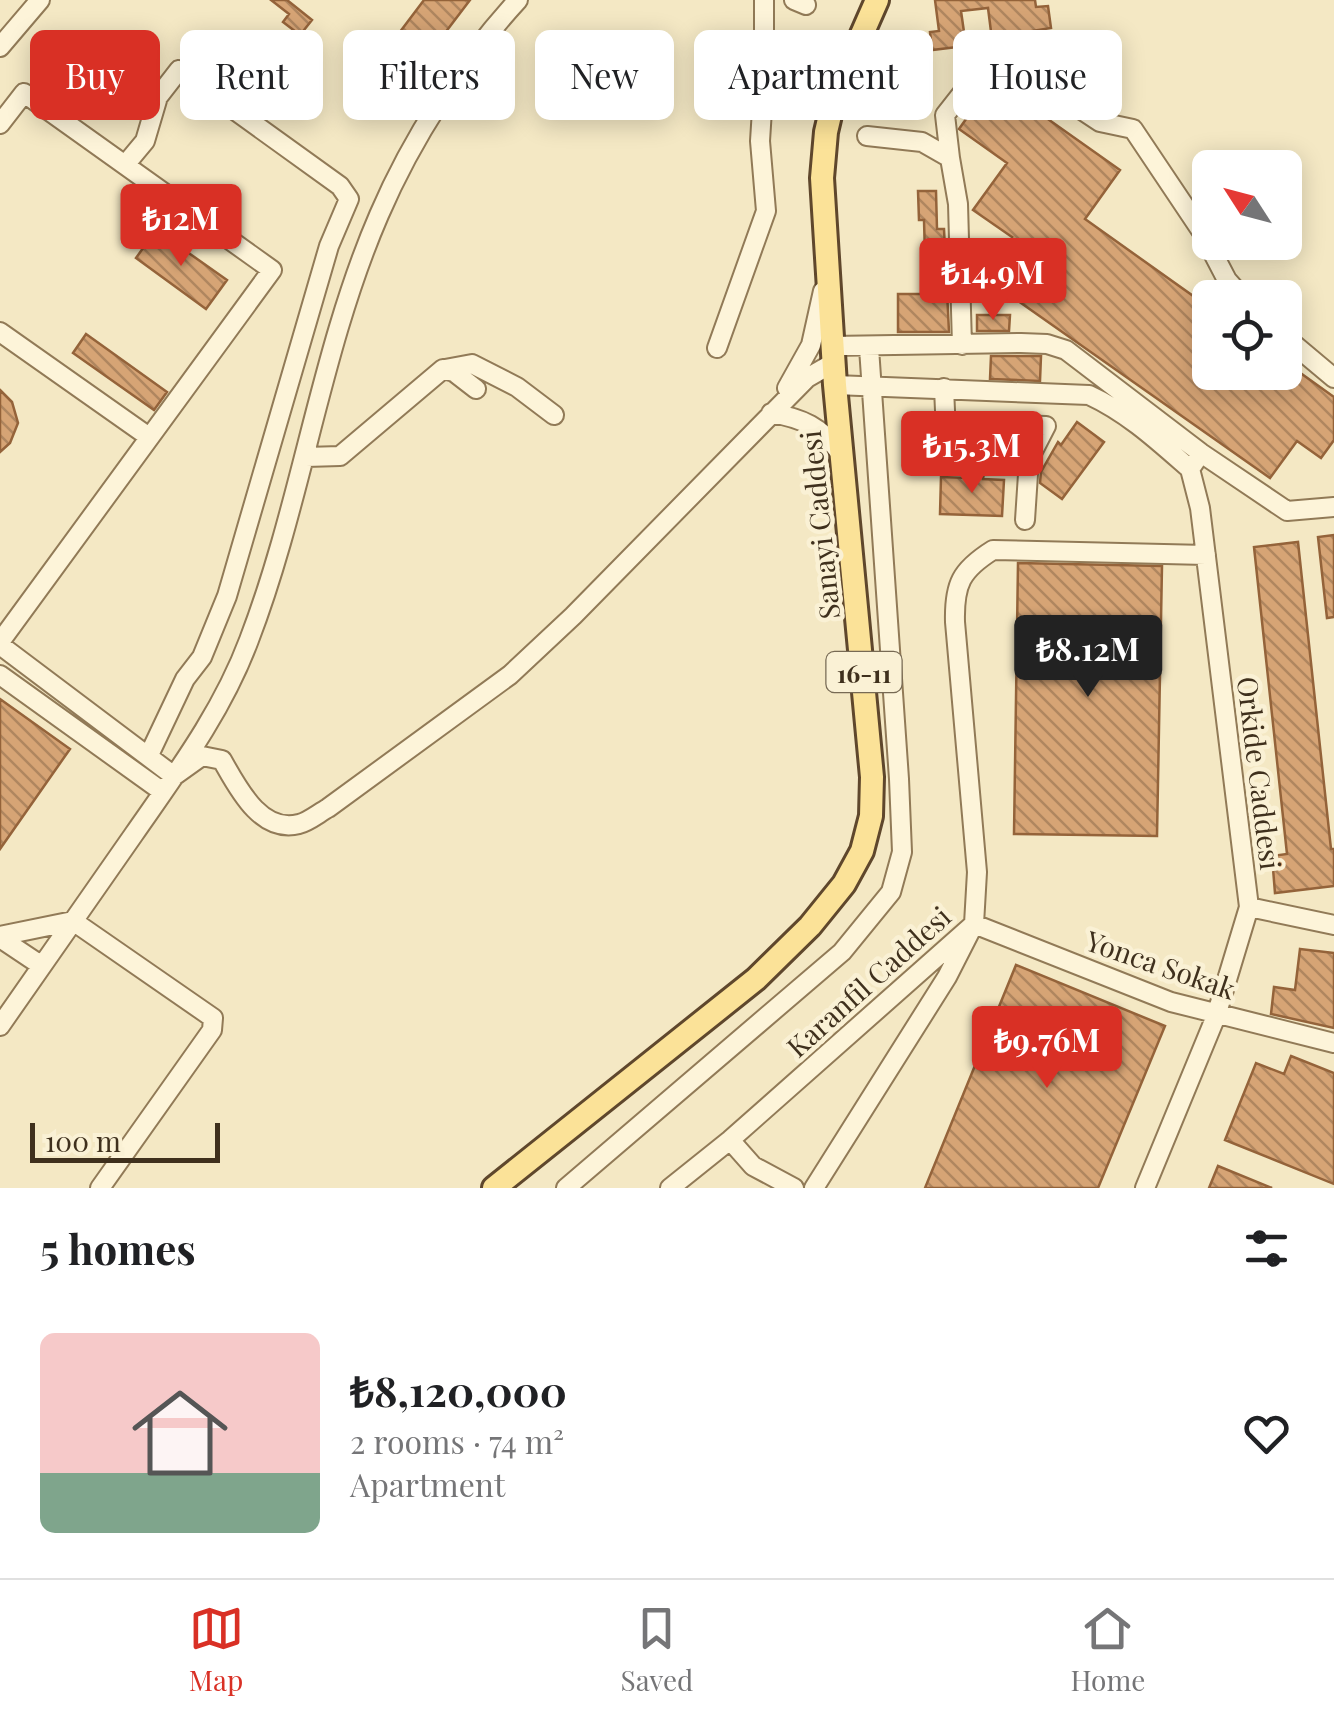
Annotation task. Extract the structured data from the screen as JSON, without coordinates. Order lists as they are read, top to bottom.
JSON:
{
  "streets": {
    "main road": ["Sanayi Caddesi", "16-11"],
    "street": ["Orkide Caddesi", "Yonca Sokak", "Karanfil Caddesi"]
  },
  "crossings": [
    ["Orkide Caddesi", "Yonca Sokak"],
    ["Orkide Caddesi", "Karanfil Caddesi"],
    ["Yonca Sokak", "Karanfil Caddesi"]
  ],
  "scale_bar": "100 m",
  "north": "top left",
  "page": {
    "chip": [
      "Buy",
      "Rent",
      "Filters",
      "New",
      "Apartment",
      "House"
    ],
    "price": [
      "₺12M",
      "₺14.9M",
      "₺15.3M",
      "₺8.12M",
      "₺9.76M"
    ],
    "scale": "100 m",
    "heading": "5 homes",
    "list": [
      {
        "name": "₺8,120,000",
        "note": "2 rooms · 74 m² · Apartment"
      }
    ],
    "tabs": ["Map", "Saved", "Home"]
  }
}
